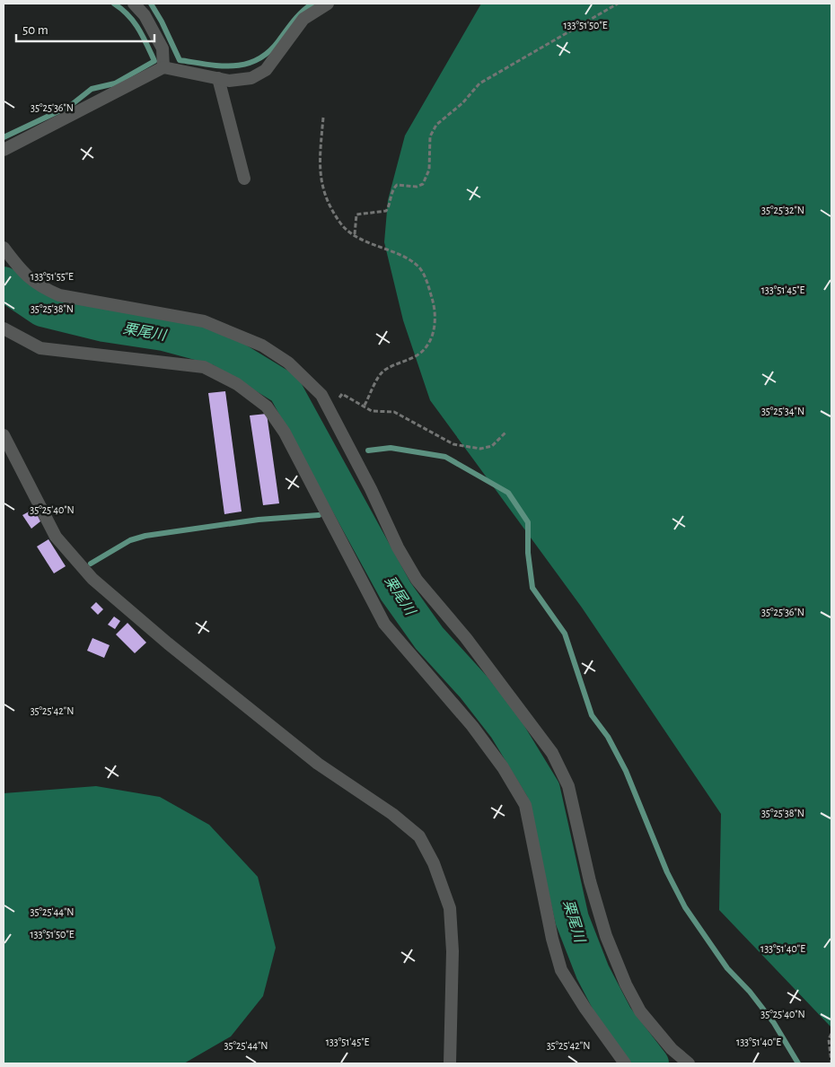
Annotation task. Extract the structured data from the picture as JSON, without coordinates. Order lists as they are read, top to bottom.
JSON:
{
  "water": ["栗尾川"],
  "scale_bar": "50 m",
  "coordinates": [
    "133°51'50\"E",
    "35°25'36\"N",
    "35°25'32\"N",
    "133°51'55\"E",
    "133°51'45\"E",
    "35°25'38\"N",
    "35°25'34\"N",
    "35°25'40\"N",
    "35°25'42\"N",
    "35°25'44\"N",
    "133°51'40\"E"
  ]
}
